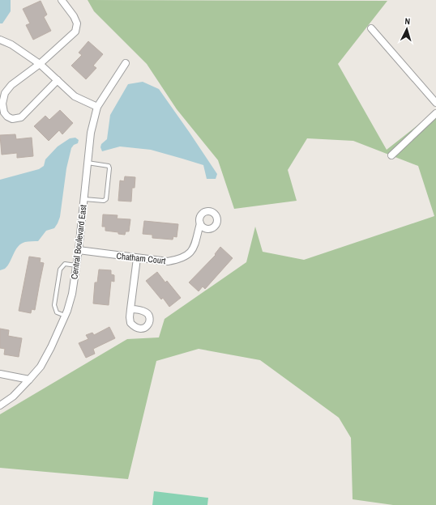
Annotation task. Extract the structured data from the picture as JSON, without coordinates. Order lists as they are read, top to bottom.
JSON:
{
  "streets": {
    "street": ["Central Boulevard East", "Chatham Court"]
  },
  "crossings": [
    ["Central Boulevard East", "Chatham Court"]
  ],
  "north": "top"
}
